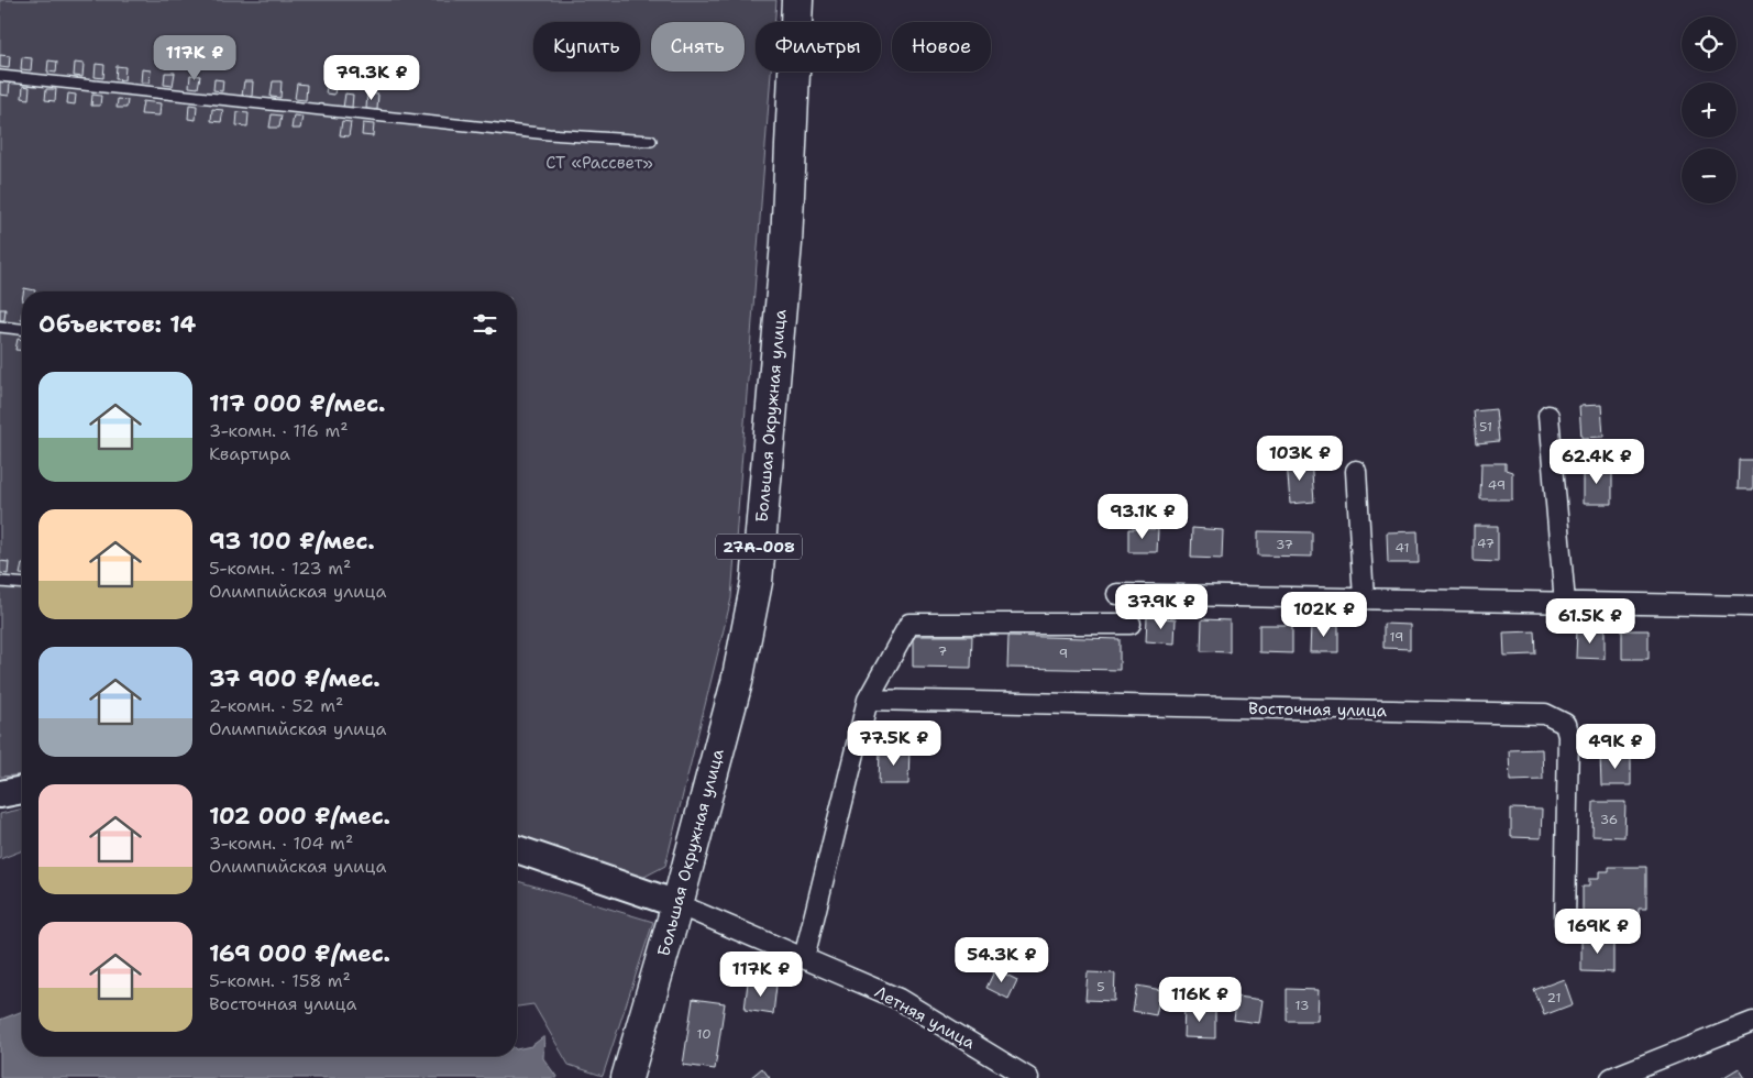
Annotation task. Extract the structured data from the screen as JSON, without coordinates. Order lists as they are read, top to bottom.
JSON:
{
  "streets": {
    "main road": ["Большая Окружная улица", "27А-008"],
    "street": ["Восточная улица", "Летняя улица"]
  },
  "crossings": [
    ["Большая Окружная улица", "Летняя улица"]
  ],
  "parks": ["СТ «Рассвет»"],
  "house_numbers": [
    "51",
    "49",
    "47",
    "37",
    "41",
    "19",
    "7",
    "9",
    "36",
    "5",
    "21",
    "13",
    "10"
  ],
  "page": {
    "map_buttons": ["+", "−"],
    "chip": [
      "Купить",
      "Снять",
      "Фильтры",
      "Новое"
    ],
    "price": [
      "117K ₽",
      "79.3K ₽",
      "103K ₽",
      "62.4K ₽",
      "93.1K ₽",
      "37.9K ₽",
      "102K ₽",
      "61.5K ₽",
      "77.5K ₽",
      "49K ₽",
      "169K ₽",
      "54.3K ₽",
      "117K ₽",
      "116K ₽"
    ],
    "heading": "Объектов: 14",
    "list": [
      {
        "name": "117 000 ₽/мес.",
        "note": "3-комн. · 116 m² · Квартира"
      },
      {
        "name": "93 100 ₽/мес.",
        "note": "5-комн. · 123 m² · Олимпийская улица"
      },
      {
        "name": "37 900 ₽/мес.",
        "note": "2-комн. · 52 m² · Олимпийская улица"
      },
      {
        "name": "102 000 ₽/мес.",
        "note": "3-комн. · 104 m² · Олимпийская улица"
      },
      {
        "name": "169 000 ₽/мес.",
        "note": "5-комн. · 158 m² · Восточная улица"
      }
    ]
  }
}
